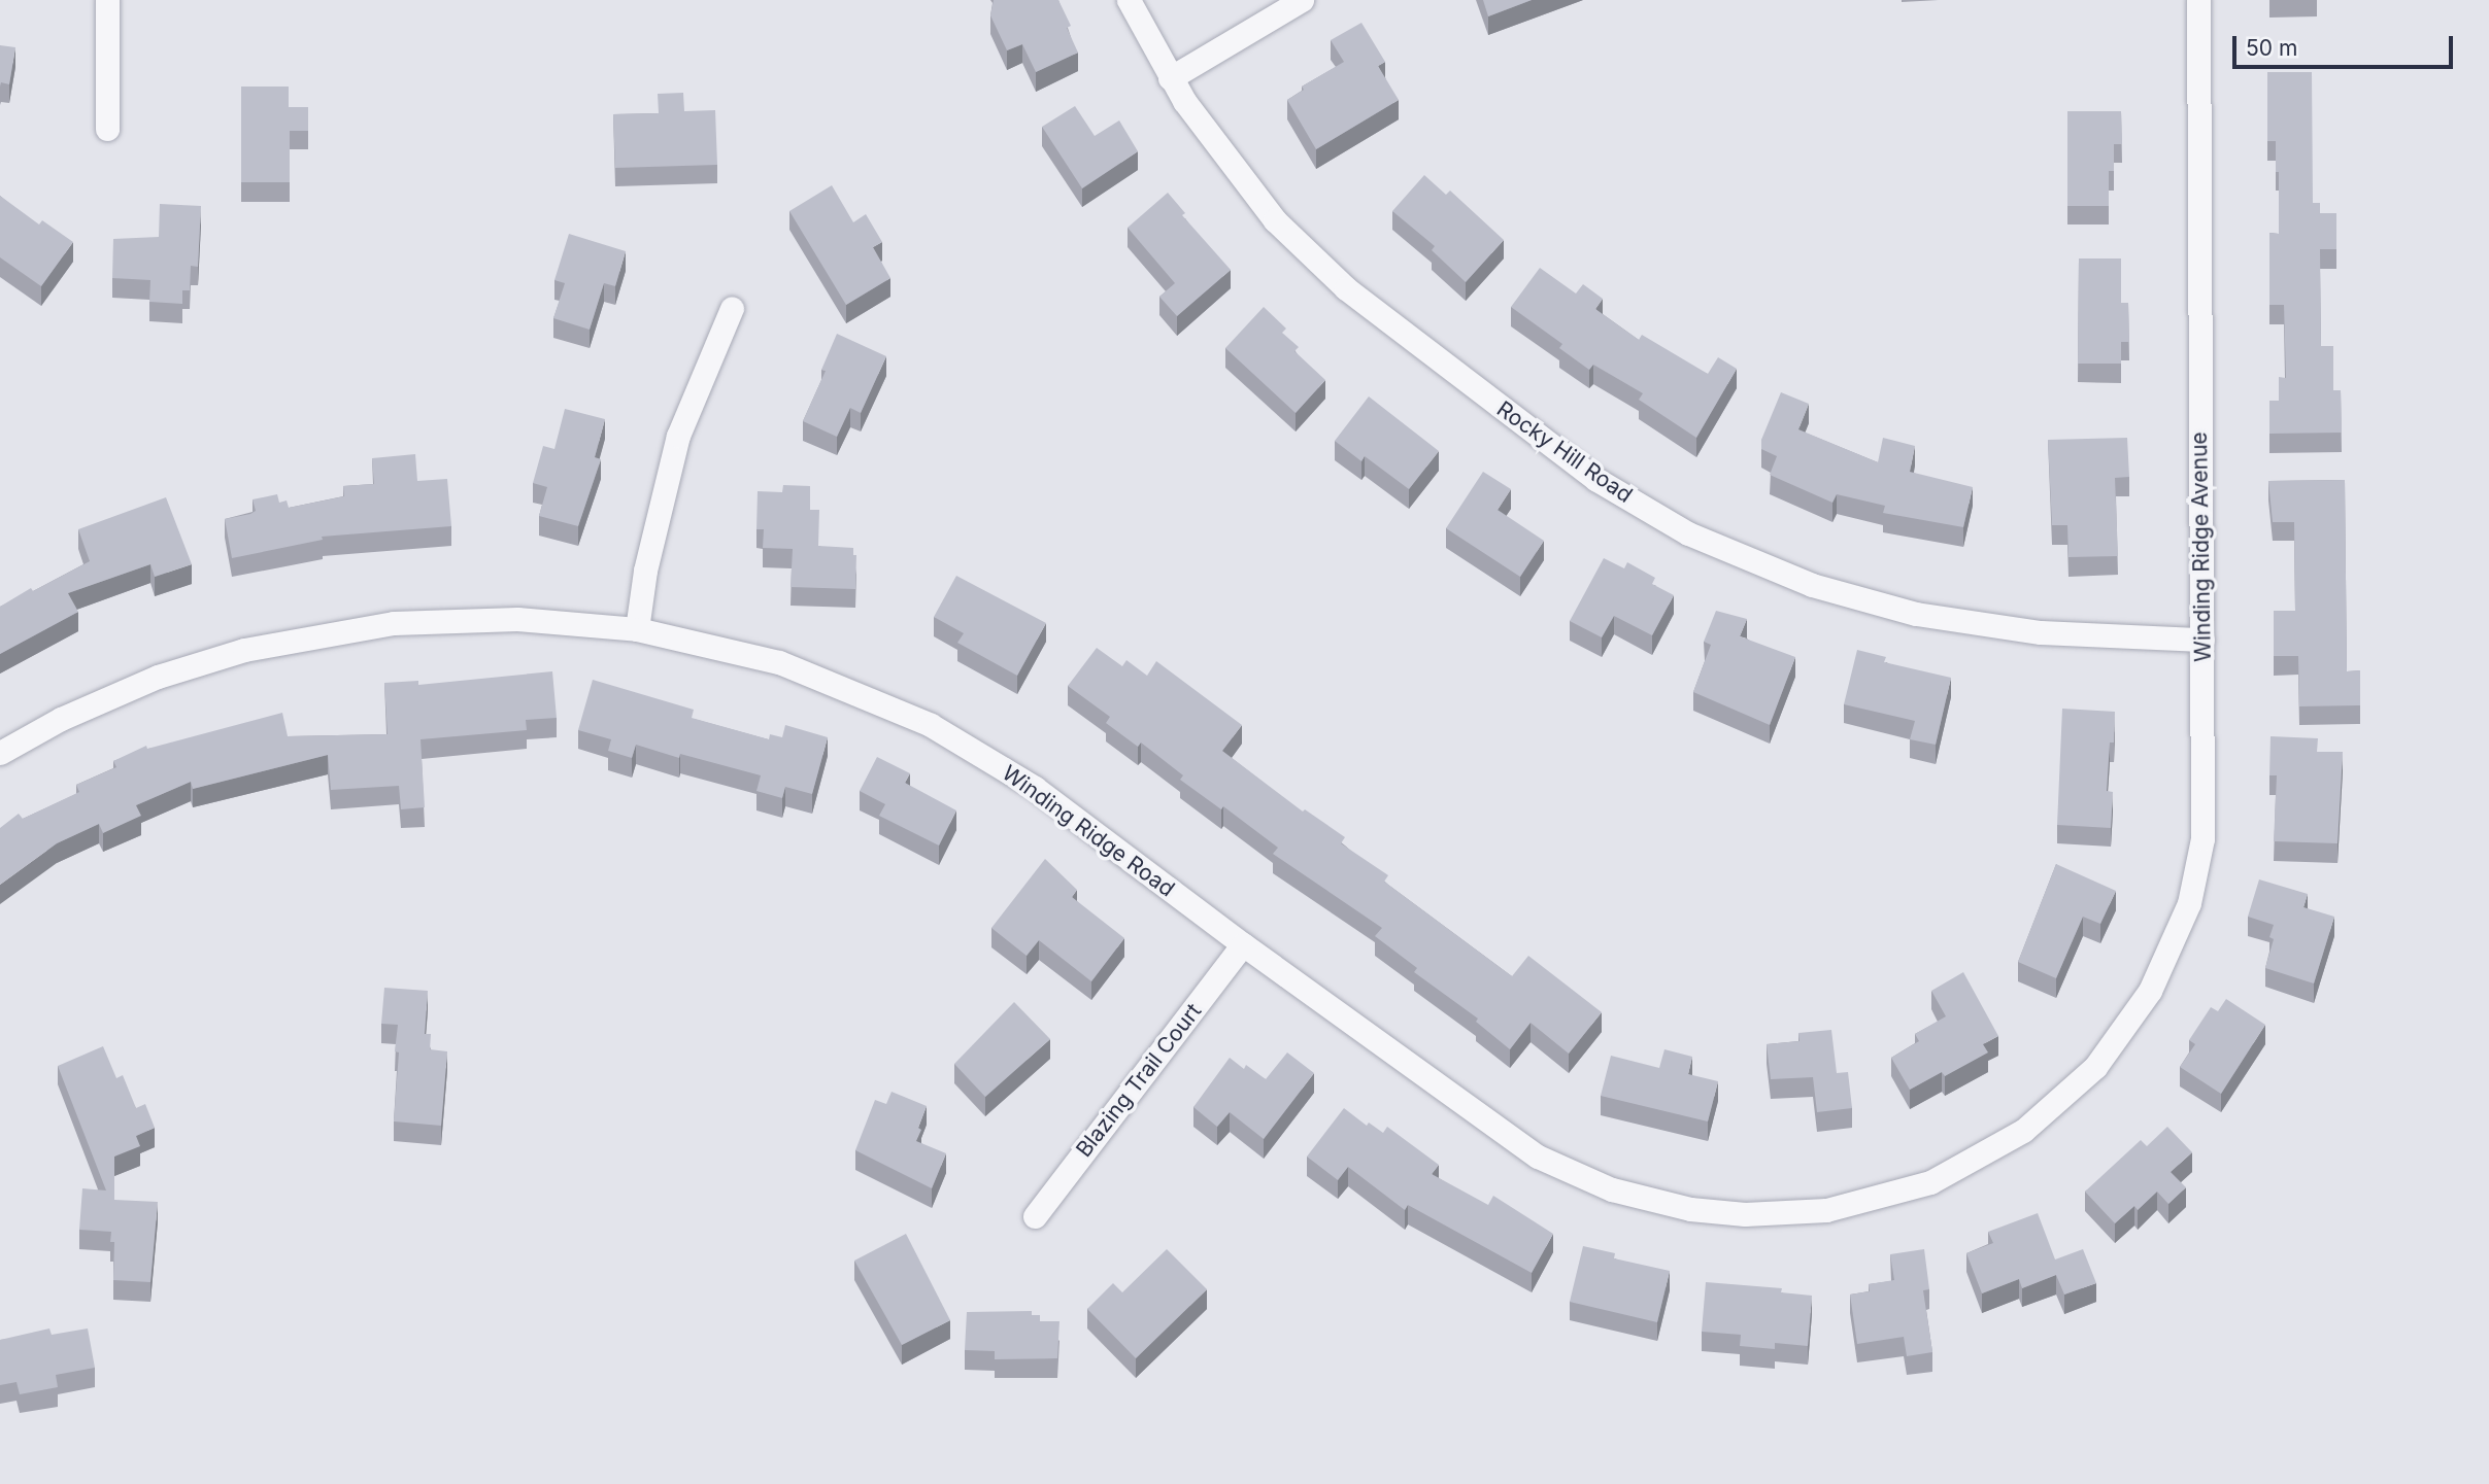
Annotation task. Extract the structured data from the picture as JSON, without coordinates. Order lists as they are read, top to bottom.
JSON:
{
  "streets": {
    "street": [
      "Rocky Hill Road",
      "Winding Ridge Avenue",
      "Winding Ridge Road",
      "Blazing Trail Court"
    ]
  },
  "crossings": [
    ["Rocky Hill Road", "Winding Ridge Avenue"],
    ["Winding Ridge Avenue", "Winding Ridge Road"],
    ["Winding Ridge Road", "Blazing Trail Court"]
  ],
  "scale_bar": "50 m"
}
